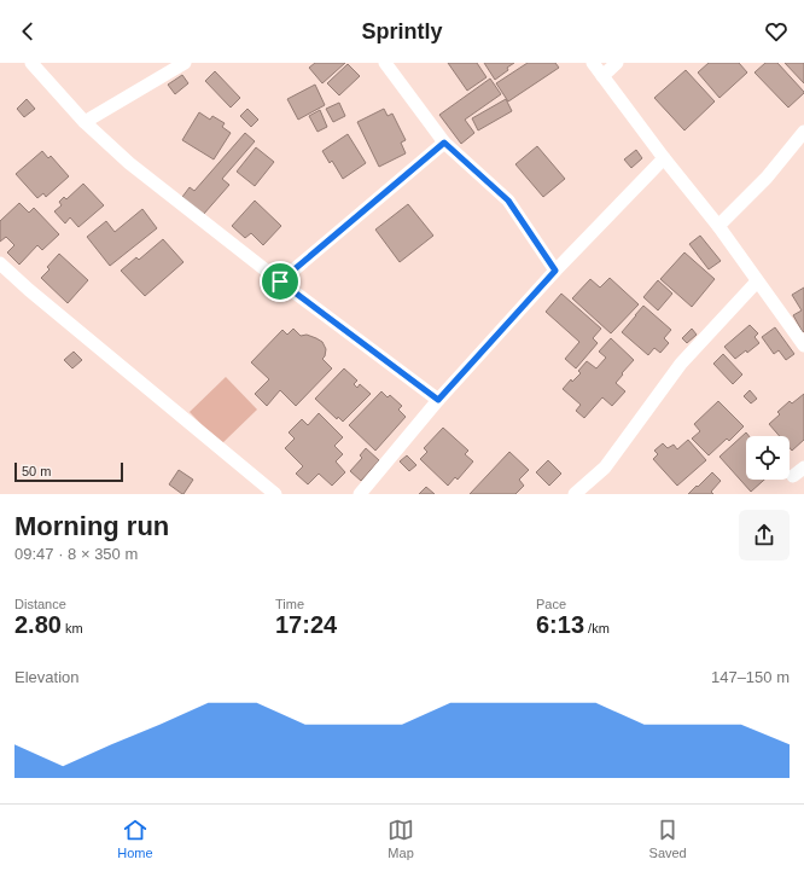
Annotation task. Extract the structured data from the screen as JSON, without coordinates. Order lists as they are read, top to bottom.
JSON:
{
  "scale_bar": "50 m",
  "page": {
    "header": "Sprintly",
    "scale": "50 m",
    "heading": ["Morning run", "09:47 · 8 × 350 m"],
    "stats": [
      ["Distance", "2.80 km"],
      ["Time", "17:24"],
      ["Pace", "6:13 /km"]
    ],
    "chart": ["Elevation", "147–150 m"],
    "tabs": ["Home", "Map", "Saved"]
  }
}
